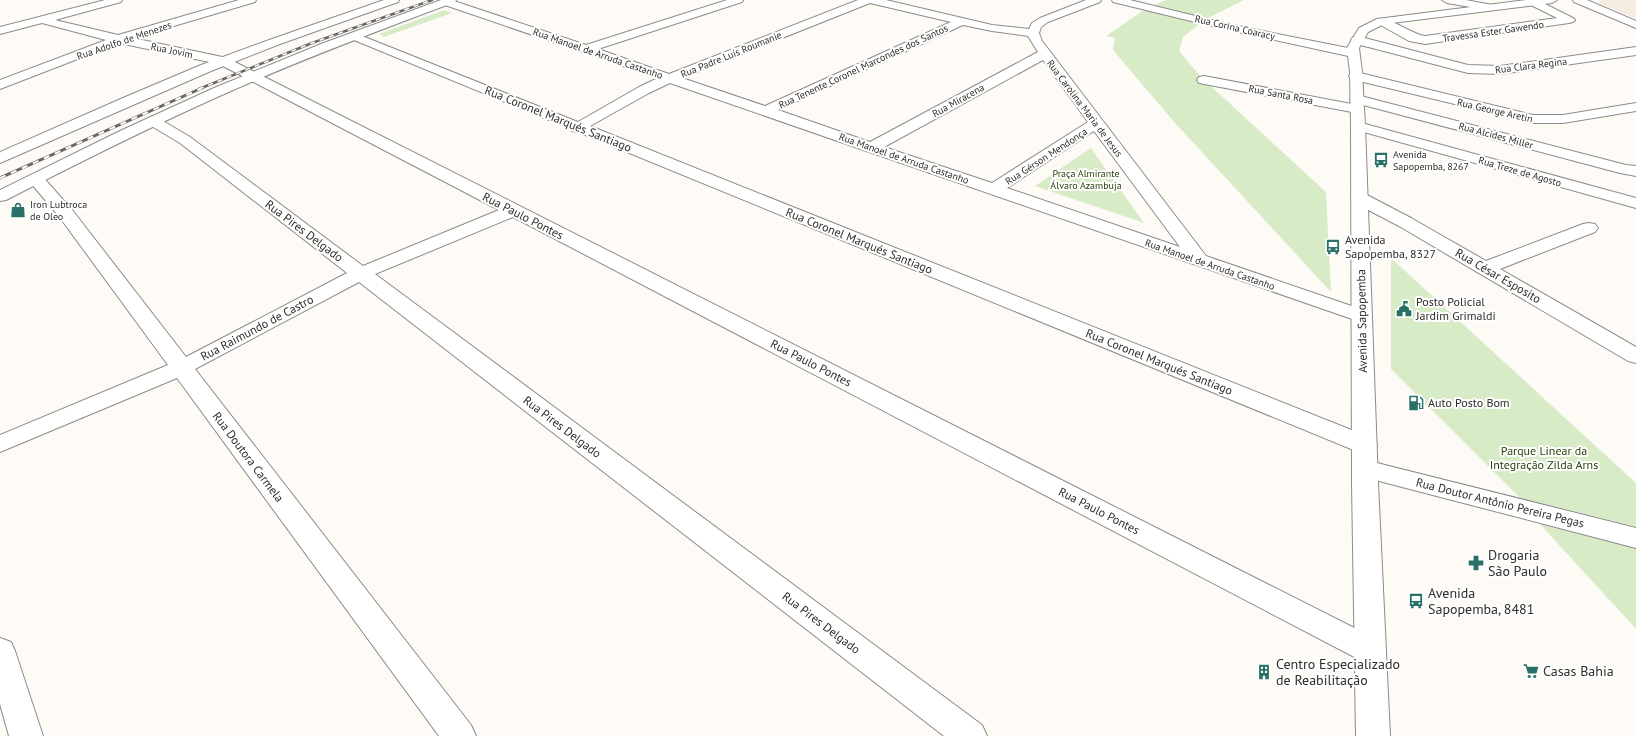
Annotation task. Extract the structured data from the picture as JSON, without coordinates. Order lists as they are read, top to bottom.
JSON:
{
  "streets": {
    "street": [
      "Rua Corina Coaracy",
      "Travessa Ester Gawendo",
      "Rua Adolfo de Menezes",
      "Rua Jovim",
      "Rua Manoel de Arruda Castanho",
      "Rua Padre Luís Roumanie",
      "Rua Clara Regina",
      "Rua Tenente Coronel Marcondes dos Santos",
      "Rua Santa Rosa",
      "Rua Miracena",
      "Rua Carolina Maria de Jesus",
      "Rua George Aretin",
      "Rua Coronel Marqués Santiago",
      "Rua Alcides Miller",
      "Rua Gérson Mendonça",
      "Rua Treze de Agosto",
      "Rua Paulo Pontes",
      "Rua Pires Delgado",
      "Rua César Esposito",
      "Avenida Sapopemba",
      "Rua Raimundo de Castro",
      "Rua Doutora Carmela",
      "Rua Doutor Antônio Pereira Pegas"
    ]
  },
  "crossings": [
    ["Rua Corina Coaracy", "Avenida Sapopemba"],
    ["Travessa Ester Gawendo", "Avenida Sapopemba"],
    ["Rua Adolfo de Menezes", "Rua Jovim"],
    ["Rua Jovim", "Rua Paulo Pontes"],
    ["Rua Manoel de Arruda Castanho", "Rua Padre Luís Roumanie"],
    ["Rua Manoel de Arruda Castanho", "Rua Tenente Coronel Marcondes dos Santos"],
    ["Rua Manoel de Arruda Castanho", "Rua Miracena"],
    ["Rua Manoel de Arruda Castanho", "Rua Carolina Maria de Jesus"],
    ["Rua Manoel de Arruda Castanho", "Rua Gérson Mendonça"],
    ["Rua Manoel de Arruda Castanho", "Avenida Sapopemba"],
    ["Rua Padre Luís Roumanie", "Rua Coronel Marqués Santiago"],
    ["Rua Clara Regina", "Avenida Sapopemba"],
    ["Rua Santa Rosa", "Rua Alcides Miller"],
    ["Rua Santa Rosa", "Rua Treze de Agosto"],
    ["Rua Santa Rosa", "Avenida Sapopemba"],
    ["Rua Miracena", "Rua Carolina Maria de Jesus"],
    ["Rua Carolina Maria de Jesus", "Rua Gérson Mendonça"],
    ["Rua George Aretin", "Avenida Sapopemba"],
    ["Rua Coronel Marqués Santiago", "Avenida Sapopemba"],
    ["Rua Coronel Marqués Santiago", "Rua Doutor Antônio Pereira Pegas"],
    ["Rua Alcides Miller", "Rua Treze de Agosto"],
    ["Rua Alcides Miller", "Avenida Sapopemba"],
    ["Rua Treze de Agosto", "Avenida Sapopemba"],
    ["Rua Paulo Pontes", "Avenida Sapopemba"],
    ["Rua Paulo Pontes", "Rua Raimundo de Castro"],
    ["Rua Pires Delgado", "Rua Raimundo de Castro"],
    ["Rua César Esposito", "Avenida Sapopemba"],
    ["Avenida Sapopemba", "Rua Doutor Antônio Pereira Pegas"],
    ["Rua Raimundo de Castro", "Rua Doutora Carmela"]
  ],
  "parks": ["Praça Almirante Álvaro Azambuja", "Parque Linear da Integração Zilda Arns"],
  "places": {
    "bus stop": ["Avenida Sapopemba, 8267", "Avenida Sapopemba, 8327", "Avenida Sapopemba, 8481"],
    "shop": ["Iron Lubtroca de Oleo"],
    "public building": ["Posto Policial Jardim Grimaldi"],
    "fuel station": ["Auto Posto Bom"],
    "pharmacy": ["Drogaria São Paulo"],
    "supermarket": ["Casas Bahia"],
    "building": ["Centro Especializado de Reabilitação"]
  }
}
